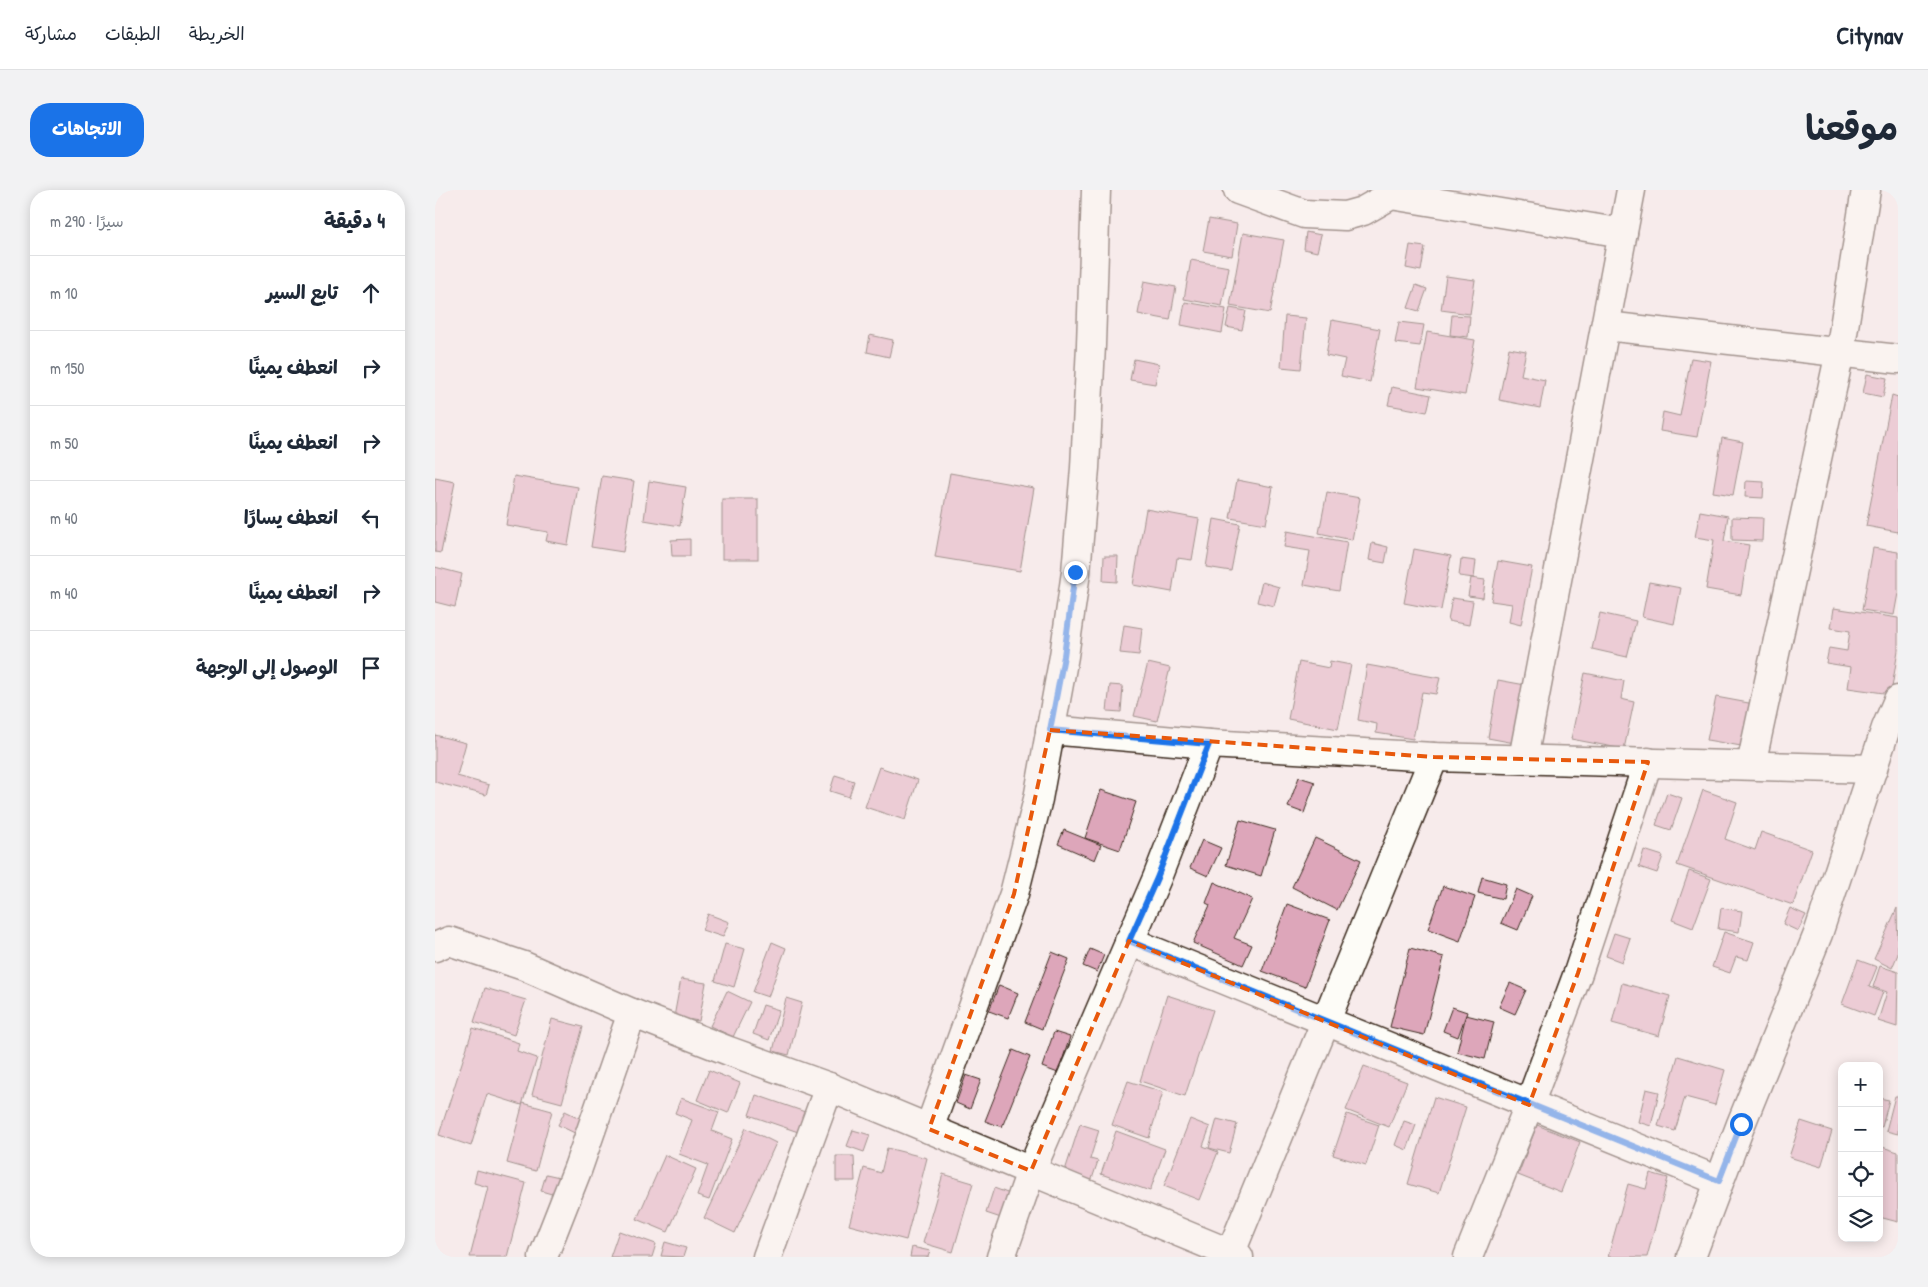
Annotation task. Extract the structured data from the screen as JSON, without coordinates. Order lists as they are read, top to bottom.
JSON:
{
  "page": {
    "header": "Citynav",
    "nav": ["الخريطة", "الطبقات", "مشاركة"],
    "title": "موقعنا",
    "buttons": "الاتجاهات",
    "heading": ["4 دقيقة", "سيرًا · 290 m"],
    "list": [
      ["تابع السير", "10 m"],
      ["انعطف يمينًا", "150 m"],
      ["انعطف يمينًا", "50 m"],
      ["انعطف يسارًا", "40 m"],
      ["انعطف يمينًا", "40 m"],
      "الوصول إلى الوجهة"
    ],
    "map_buttons": ["+", "−"]
  }
}
